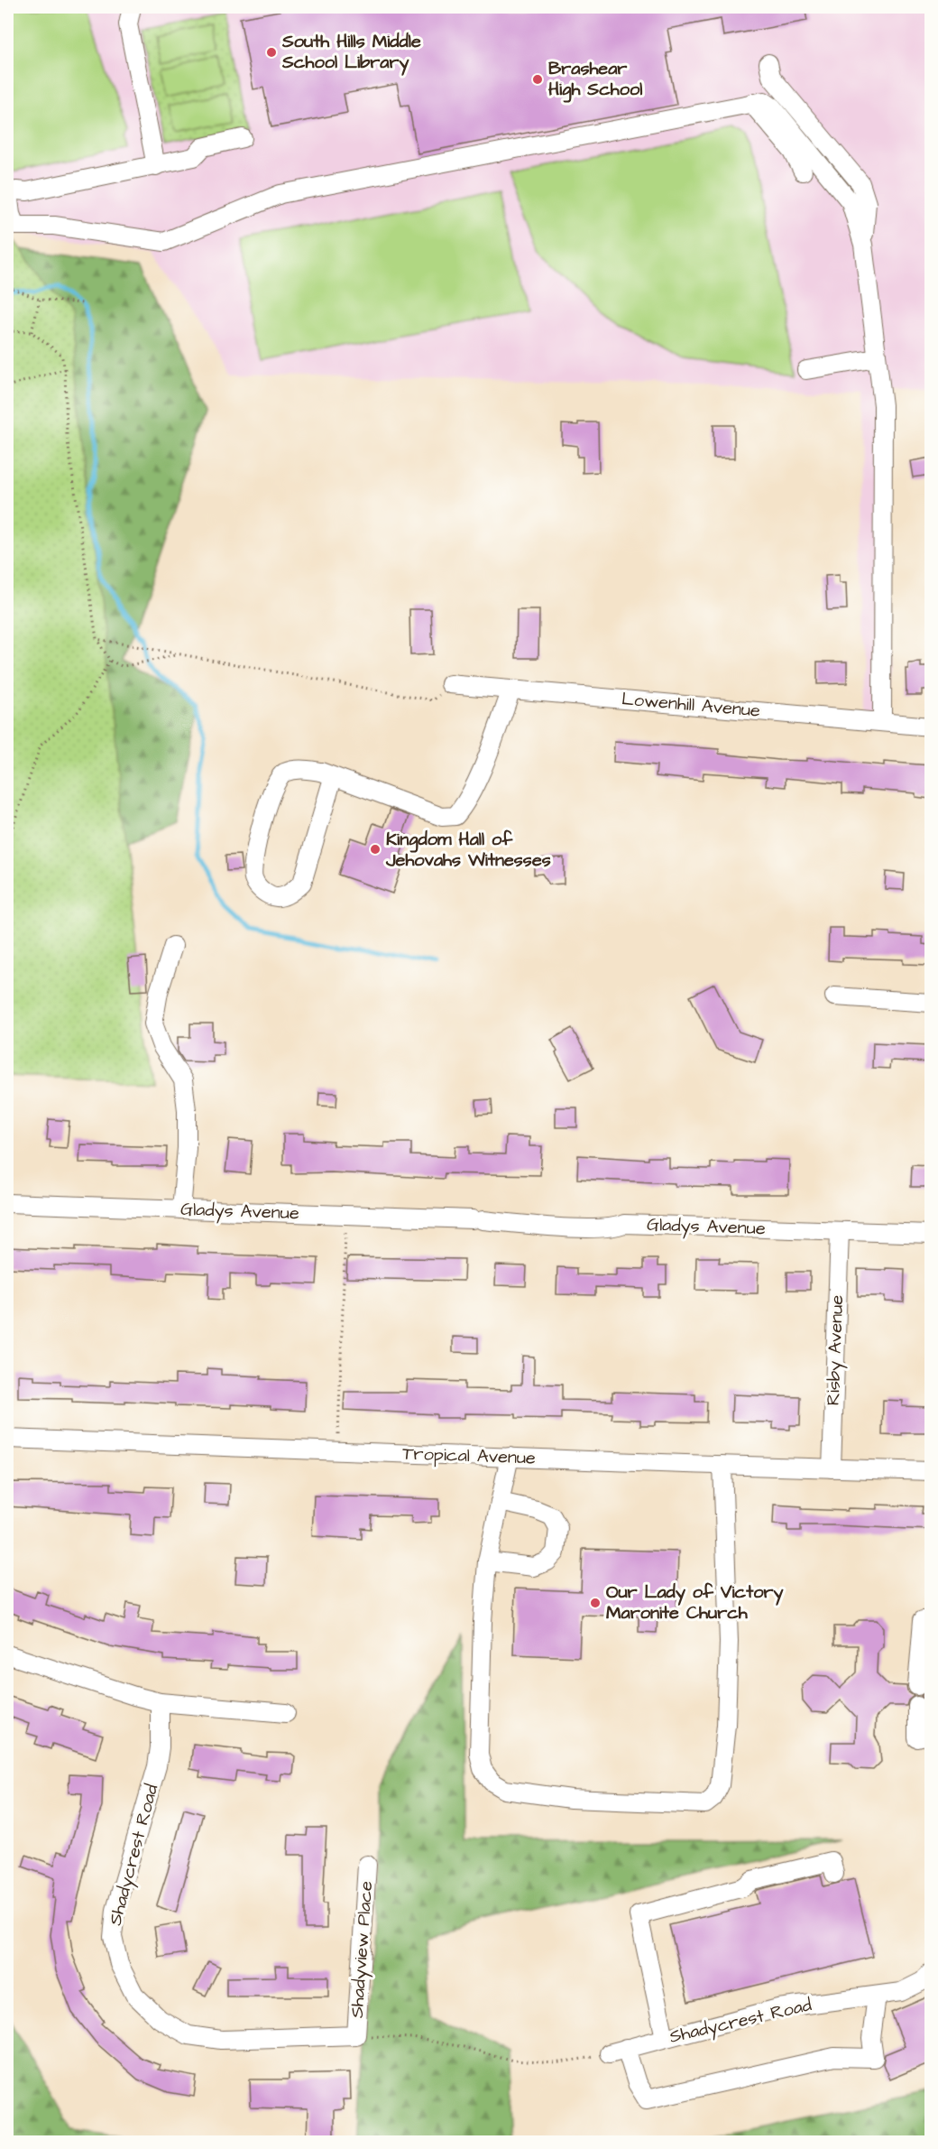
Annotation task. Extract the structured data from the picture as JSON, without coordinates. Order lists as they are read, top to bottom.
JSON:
{
  "streets": {
    "street": [
      "Lowenhill Avenue",
      "Gladys Avenue",
      "Risby Avenue",
      "Tropical Avenue",
      "Shadycrest Road",
      "Shadyview Place"
    ]
  },
  "crossings": [
    ["Gladys Avenue", "Risby Avenue"],
    ["Risby Avenue", "Tropical Avenue"],
    ["Shadycrest Road", "Shadyview Place"]
  ],
  "places": [
    "South Hills Middle School Library",
    "Brashear High School",
    "Kingdom Hall of Jehovahs Witnesses",
    "Our Lady of Victory Maronite Church"
  ]
}
